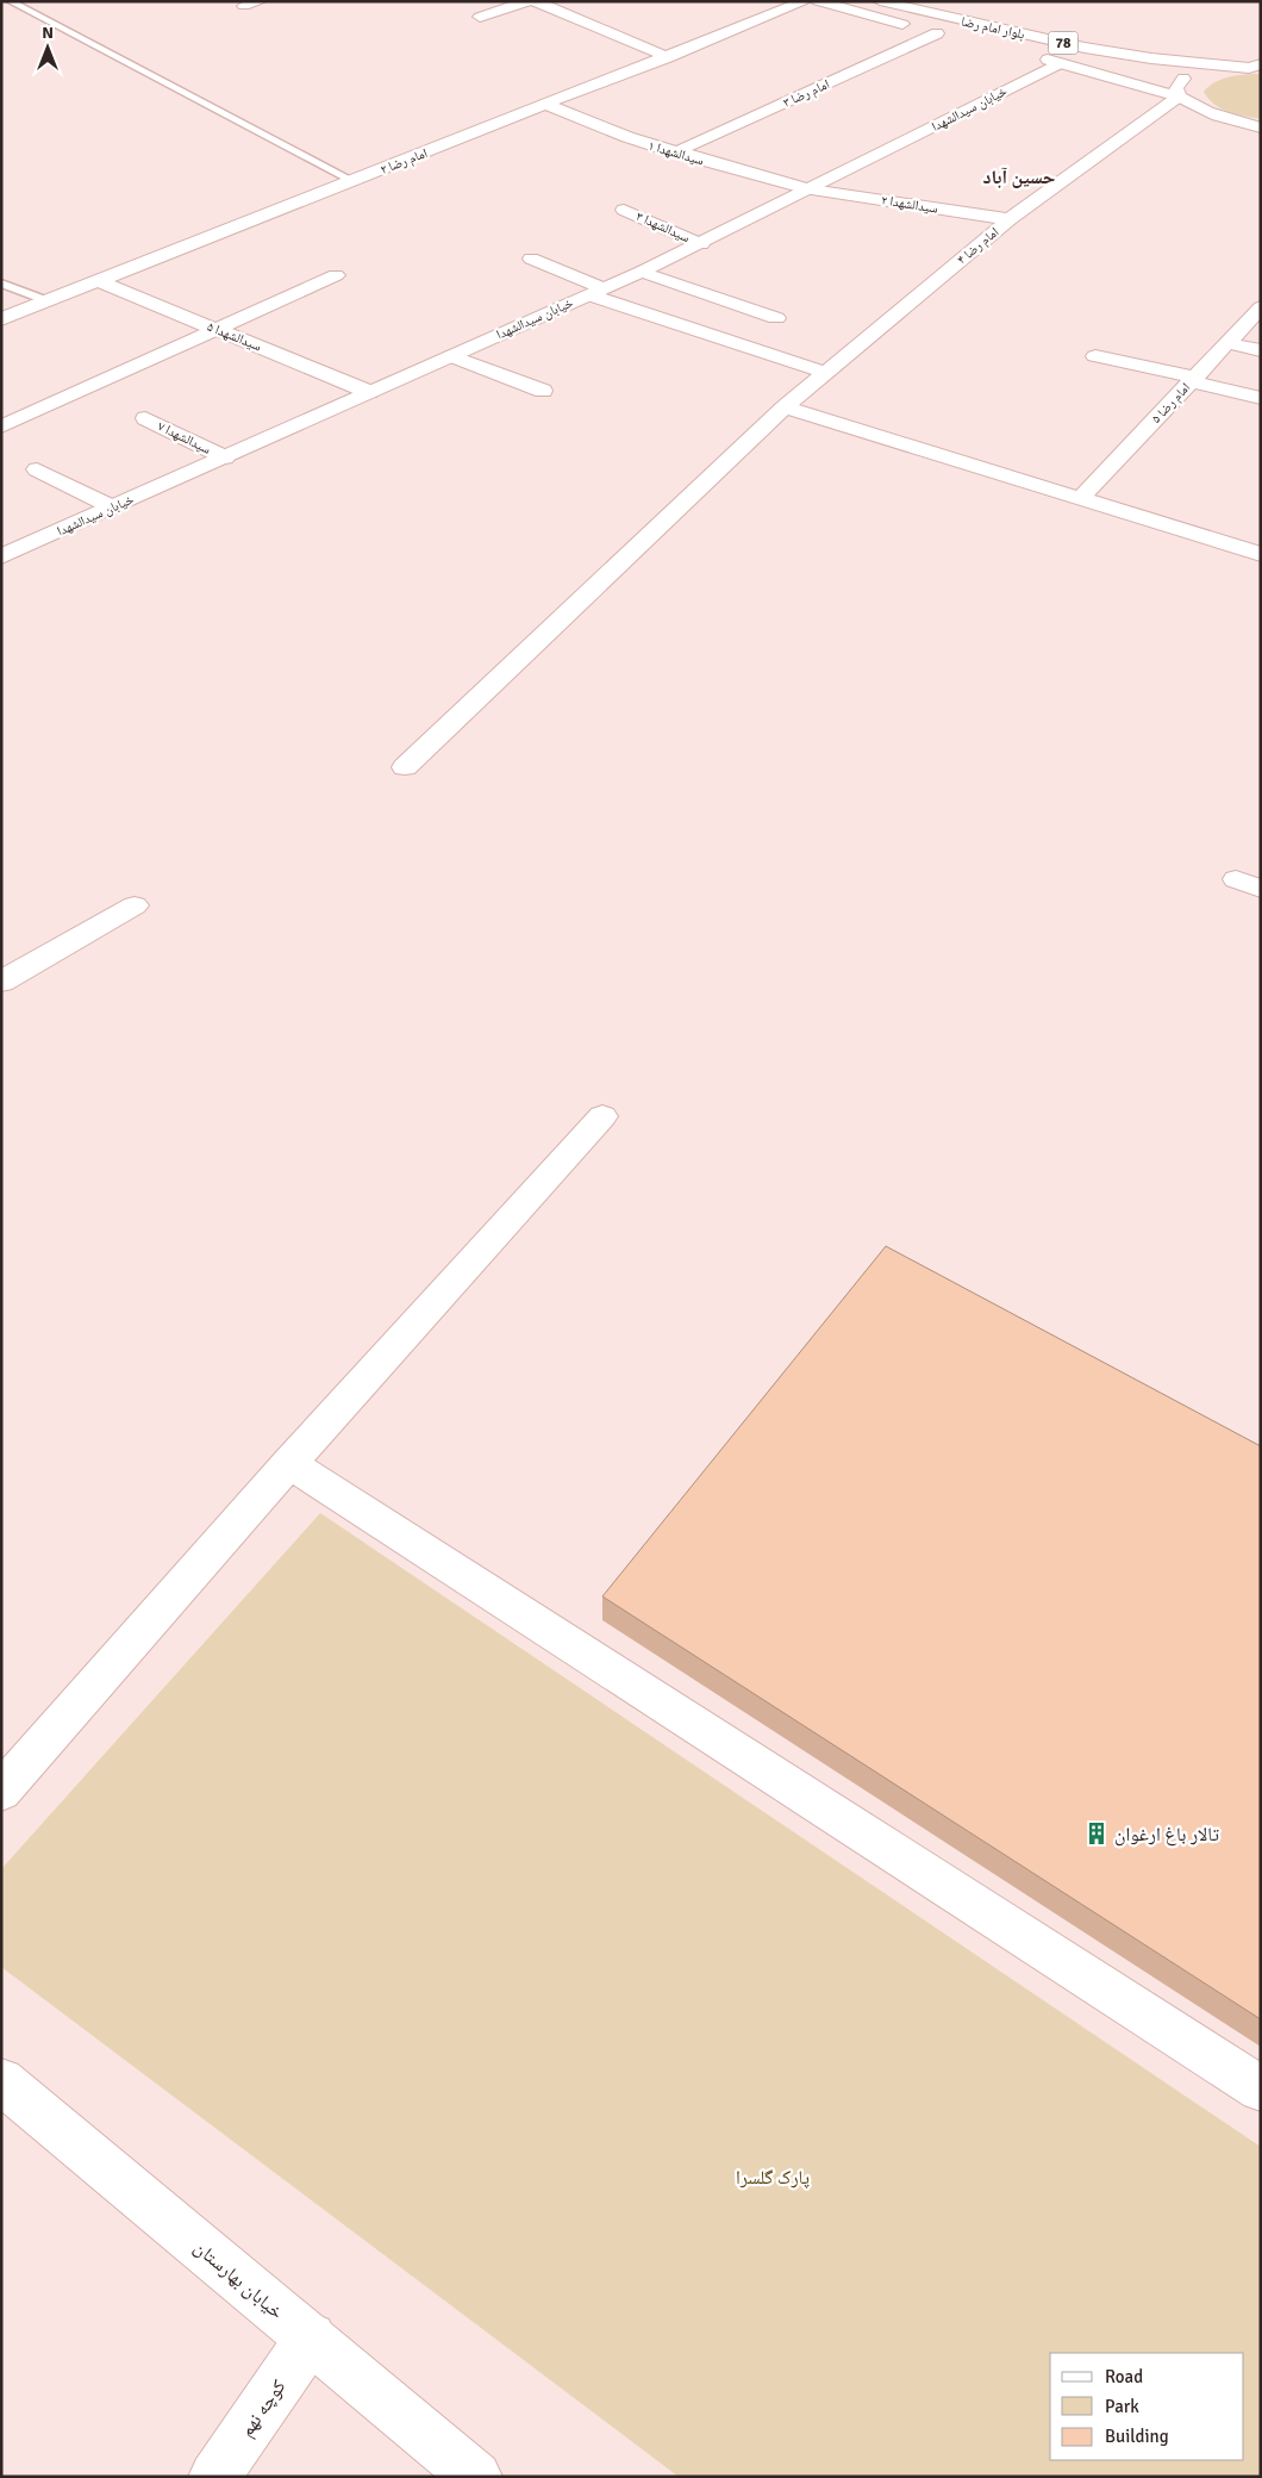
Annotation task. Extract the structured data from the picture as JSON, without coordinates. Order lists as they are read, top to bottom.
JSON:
{
  "streets": {
    "street": [
      "بلوار امام رضا",
      "78",
      "امام رضا ۳",
      "خیابان سیدالشهدا",
      "سیدالشهدا ۱",
      "امام رضا ۲",
      "سیدالشهدا ۲",
      "سیدالشهدا ۳",
      "امام رضا ۴",
      "سیدالشهدا ۵",
      "امام رضا ۵",
      "سیدالشهدا ۷",
      "خیابان بهارستان",
      "کوچه نهم"
    ]
  },
  "crossings": [
    ["بلوار امام رضا", "78"],
    ["بلوار امام رضا", "امام رضا ۳"],
    ["بلوار امام رضا", "خیابان سیدالشهدا"],
    ["بلوار امام رضا", "امام رضا ۴"],
    ["78", "امام رضا ۴"],
    ["امام رضا ۳", "سیدالشهدا ۱"],
    ["خیابان سیدالشهدا", "سیدالشهدا ۱"],
    ["خیابان سیدالشهدا", "سیدالشهدا ۲"],
    ["خیابان سیدالشهدا", "سیدالشهدا ۳"],
    ["خیابان سیدالشهدا", "سیدالشهدا ۵"],
    ["خیابان سیدالشهدا", "سیدالشهدا ۷"],
    ["سیدالشهدا ۱", "امام رضا ۲"],
    ["سیدالشهدا ۱", "سیدالشهدا ۲"],
    ["امام رضا ۲", "سیدالشهدا ۵"],
    ["سیدالشهدا ۲", "امام رضا ۴"],
    ["خیابان بهارستان", "کوچه نهم"]
  ],
  "districts": ["حسین آباد"],
  "parks": ["پارک گلسرا"],
  "places": {
    "building": ["تالار باغ ارغوان"]
  },
  "legend": ["Road", "Park", "Building"],
  "north": "top"
}
